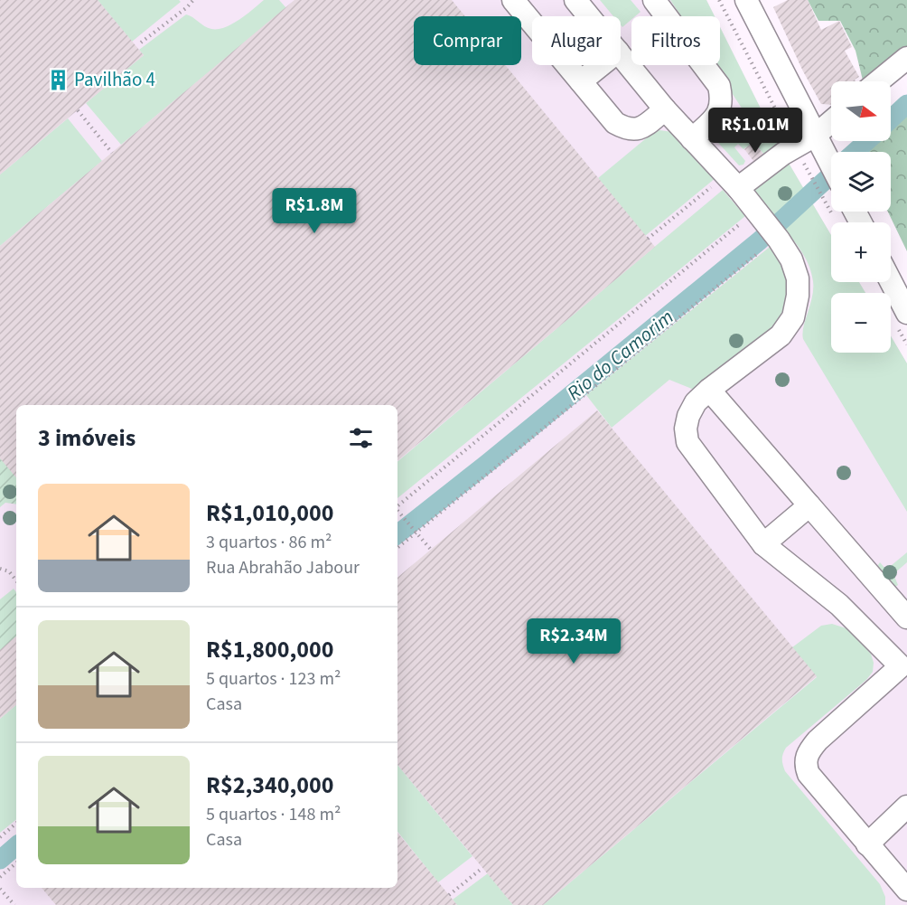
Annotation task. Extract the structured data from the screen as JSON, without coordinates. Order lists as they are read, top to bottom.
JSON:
{
  "water": ["Rio do Camorim"],
  "places": {
    "building": ["Pavilhão 4"]
  },
  "north": "right",
  "page": {
    "chip": ["Comprar", "Alugar", "Filtros"],
    "map_buttons": ["+", "−"],
    "price": ["R$1.01M", "R$1.8M", "R$2.34M"],
    "heading": "3 imóveis",
    "list": [
      {
        "name": "R$1,010,000",
        "note": "3 quartos · 86 m² · Rua Abrahão Jabour"
      },
      {
        "name": "R$1,800,000",
        "note": "5 quartos · 123 m² · Casa"
      },
      {
        "name": "R$2,340,000",
        "note": "5 quartos · 148 m² · Casa"
      }
    ]
  }
}
